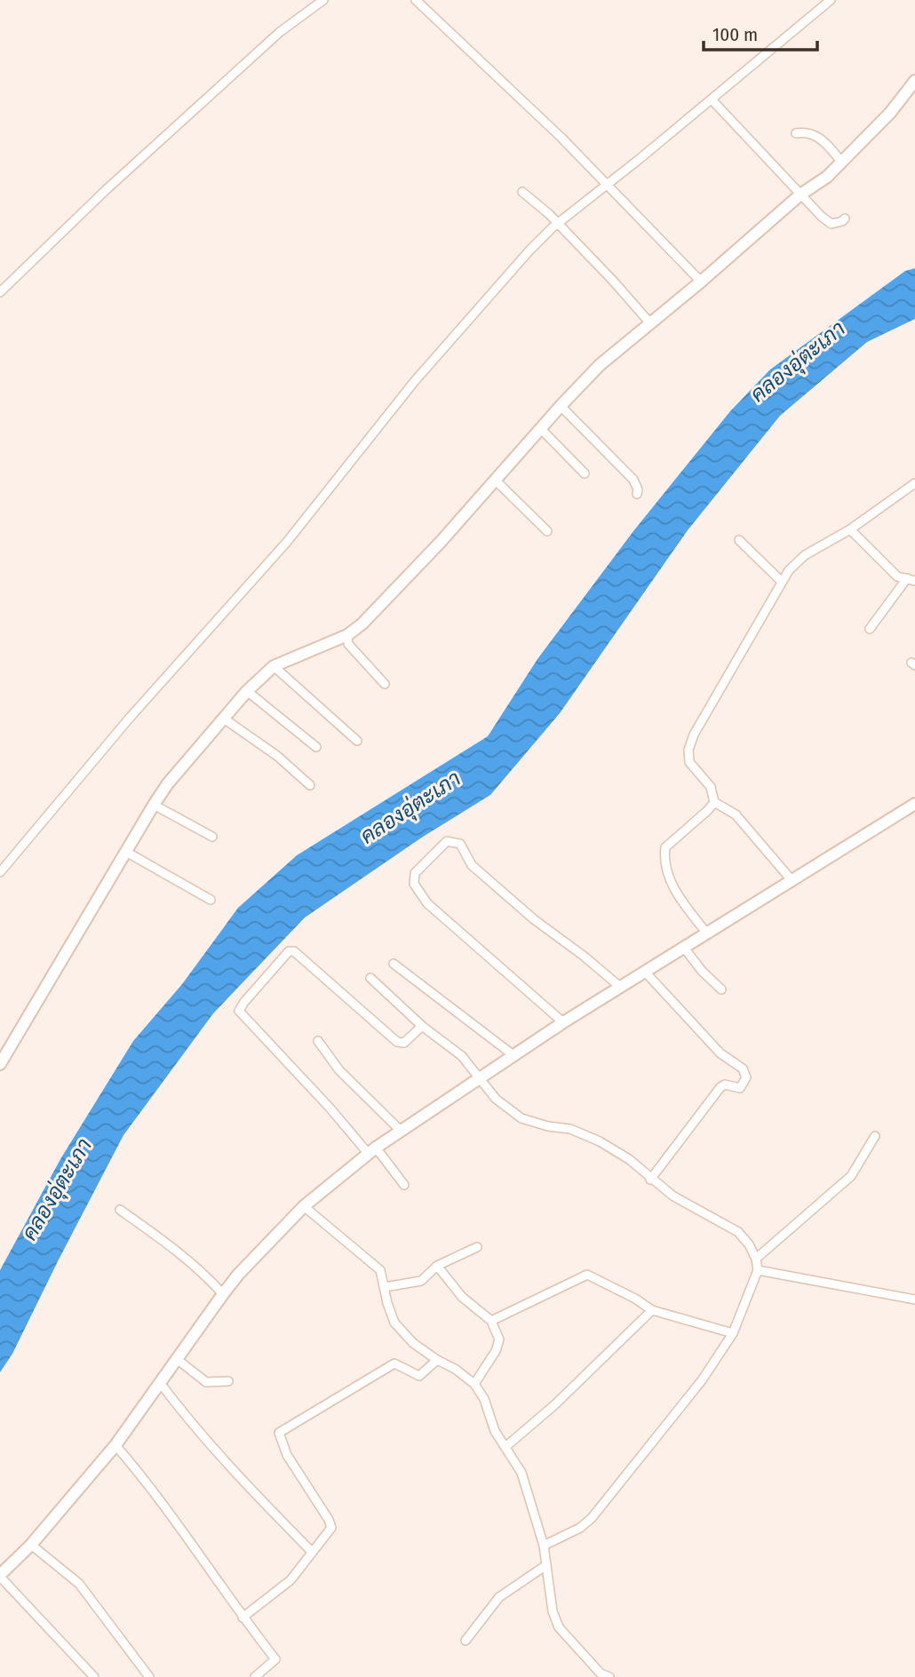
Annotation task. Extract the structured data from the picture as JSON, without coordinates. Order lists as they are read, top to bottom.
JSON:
{
  "water": ["คลองอุ่ตะเภา"],
  "scale_bar": "100 m"
}
